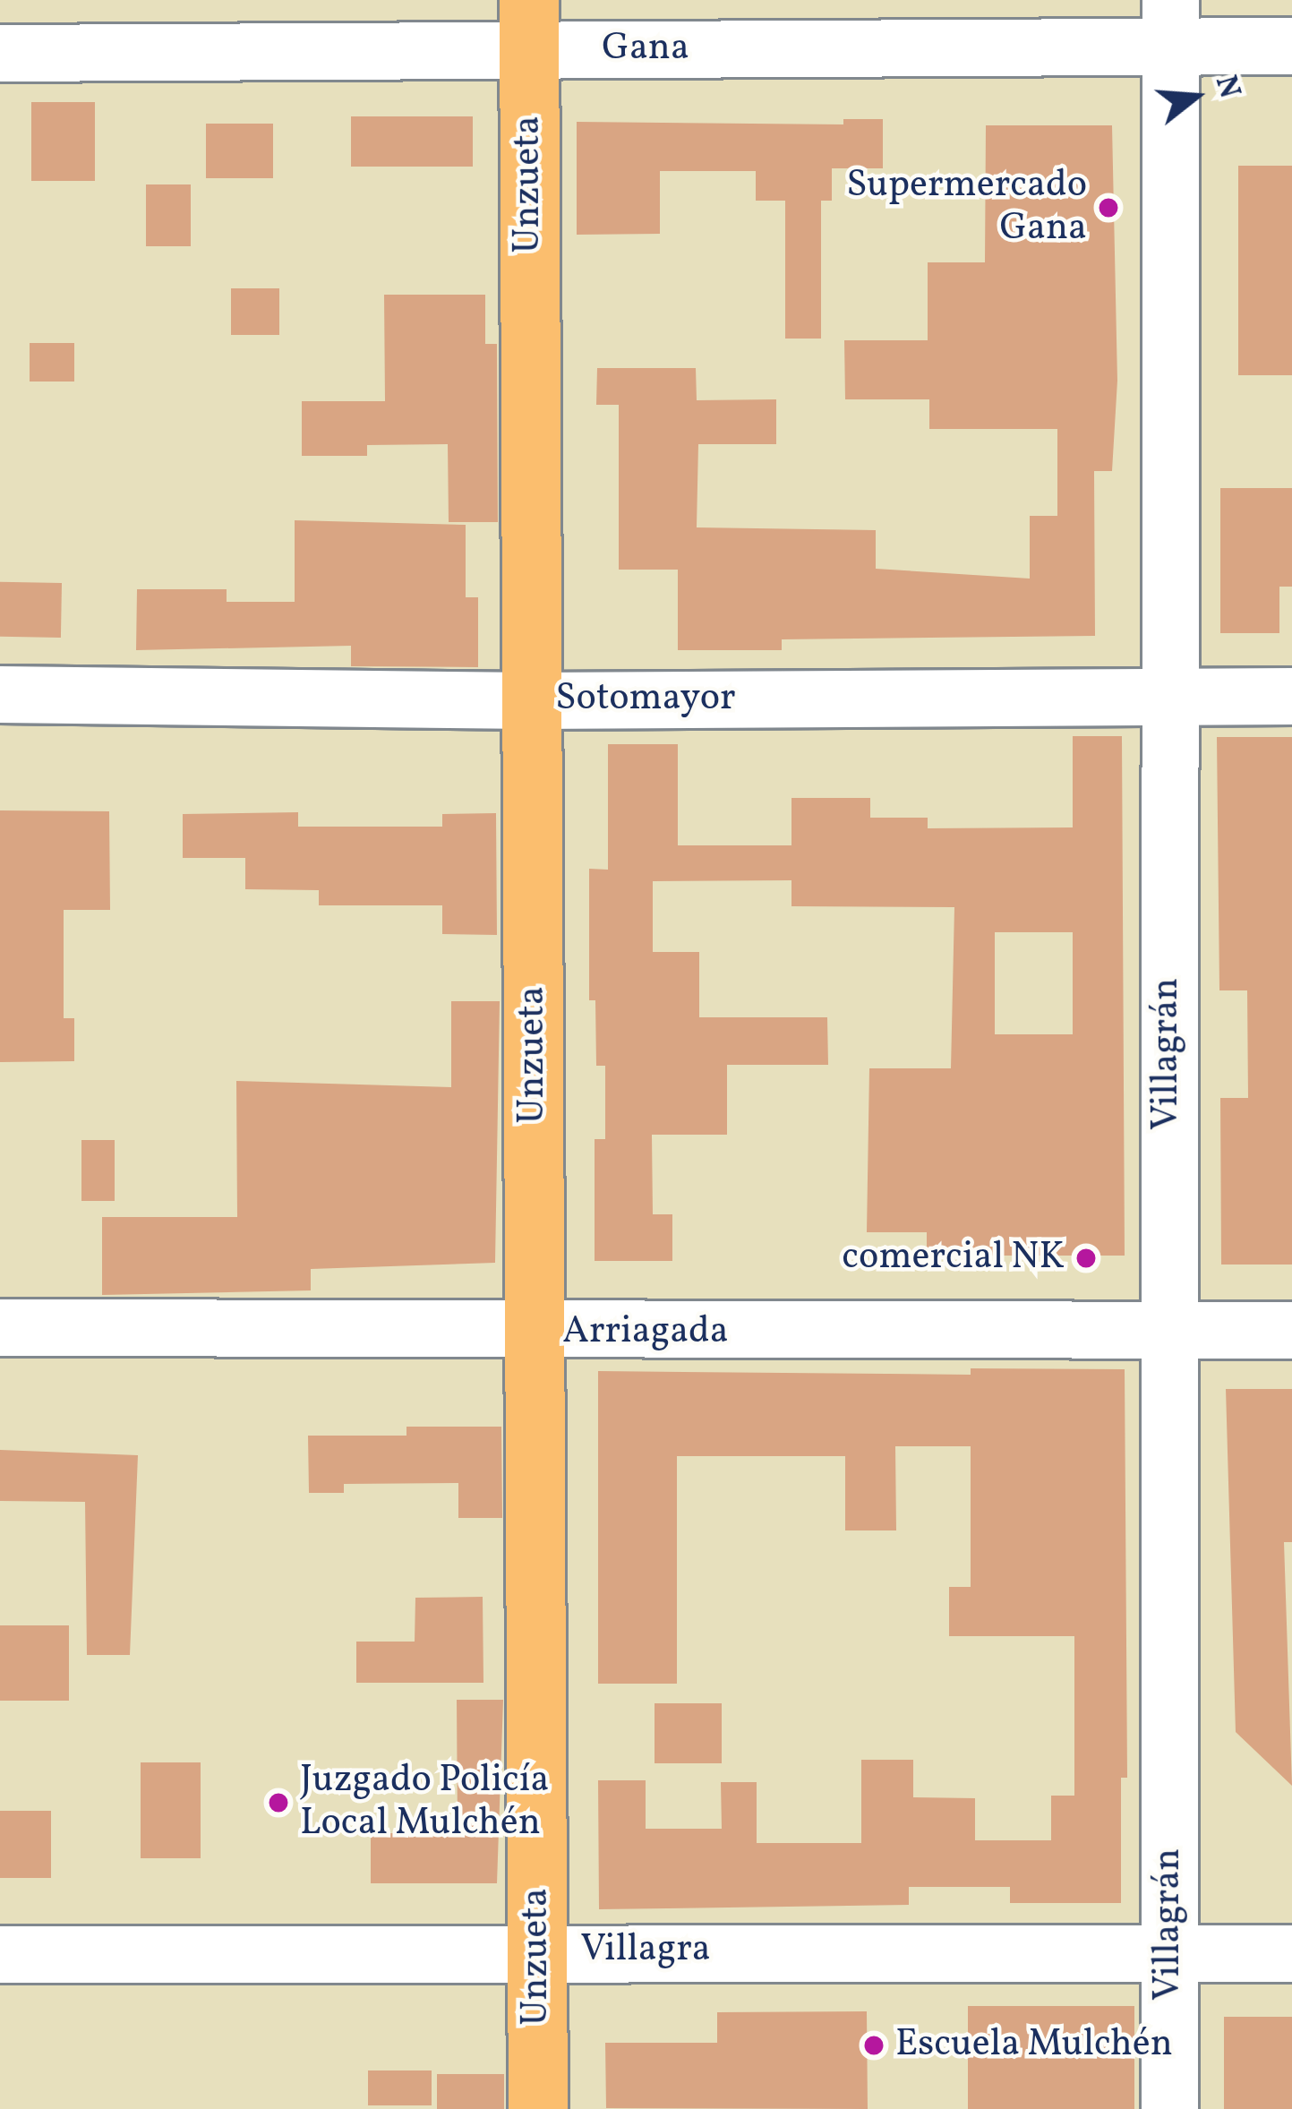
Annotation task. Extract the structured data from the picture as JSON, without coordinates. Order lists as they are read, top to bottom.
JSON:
{
  "streets": {
    "main road": ["Unzueta"],
    "street": [
      "Gana",
      "Sotomayor",
      "Villagrán",
      "Arriagada",
      "Villagra"
    ]
  },
  "crossings": [
    ["Gana", "Unzueta"],
    ["Gana", "Villagrán"],
    ["Unzueta", "Sotomayor"],
    ["Unzueta", "Arriagada"],
    ["Unzueta", "Villagra"],
    ["Sotomayor", "Villagrán"],
    ["Villagrán", "Arriagada"],
    ["Villagrán", "Villagra"]
  ],
  "places": [
    "Supermercado Gana",
    "comercial NK",
    "Juzgado Policía Local Mulchén",
    "Escuela Mulchén"
  ],
  "north": "right"
}
